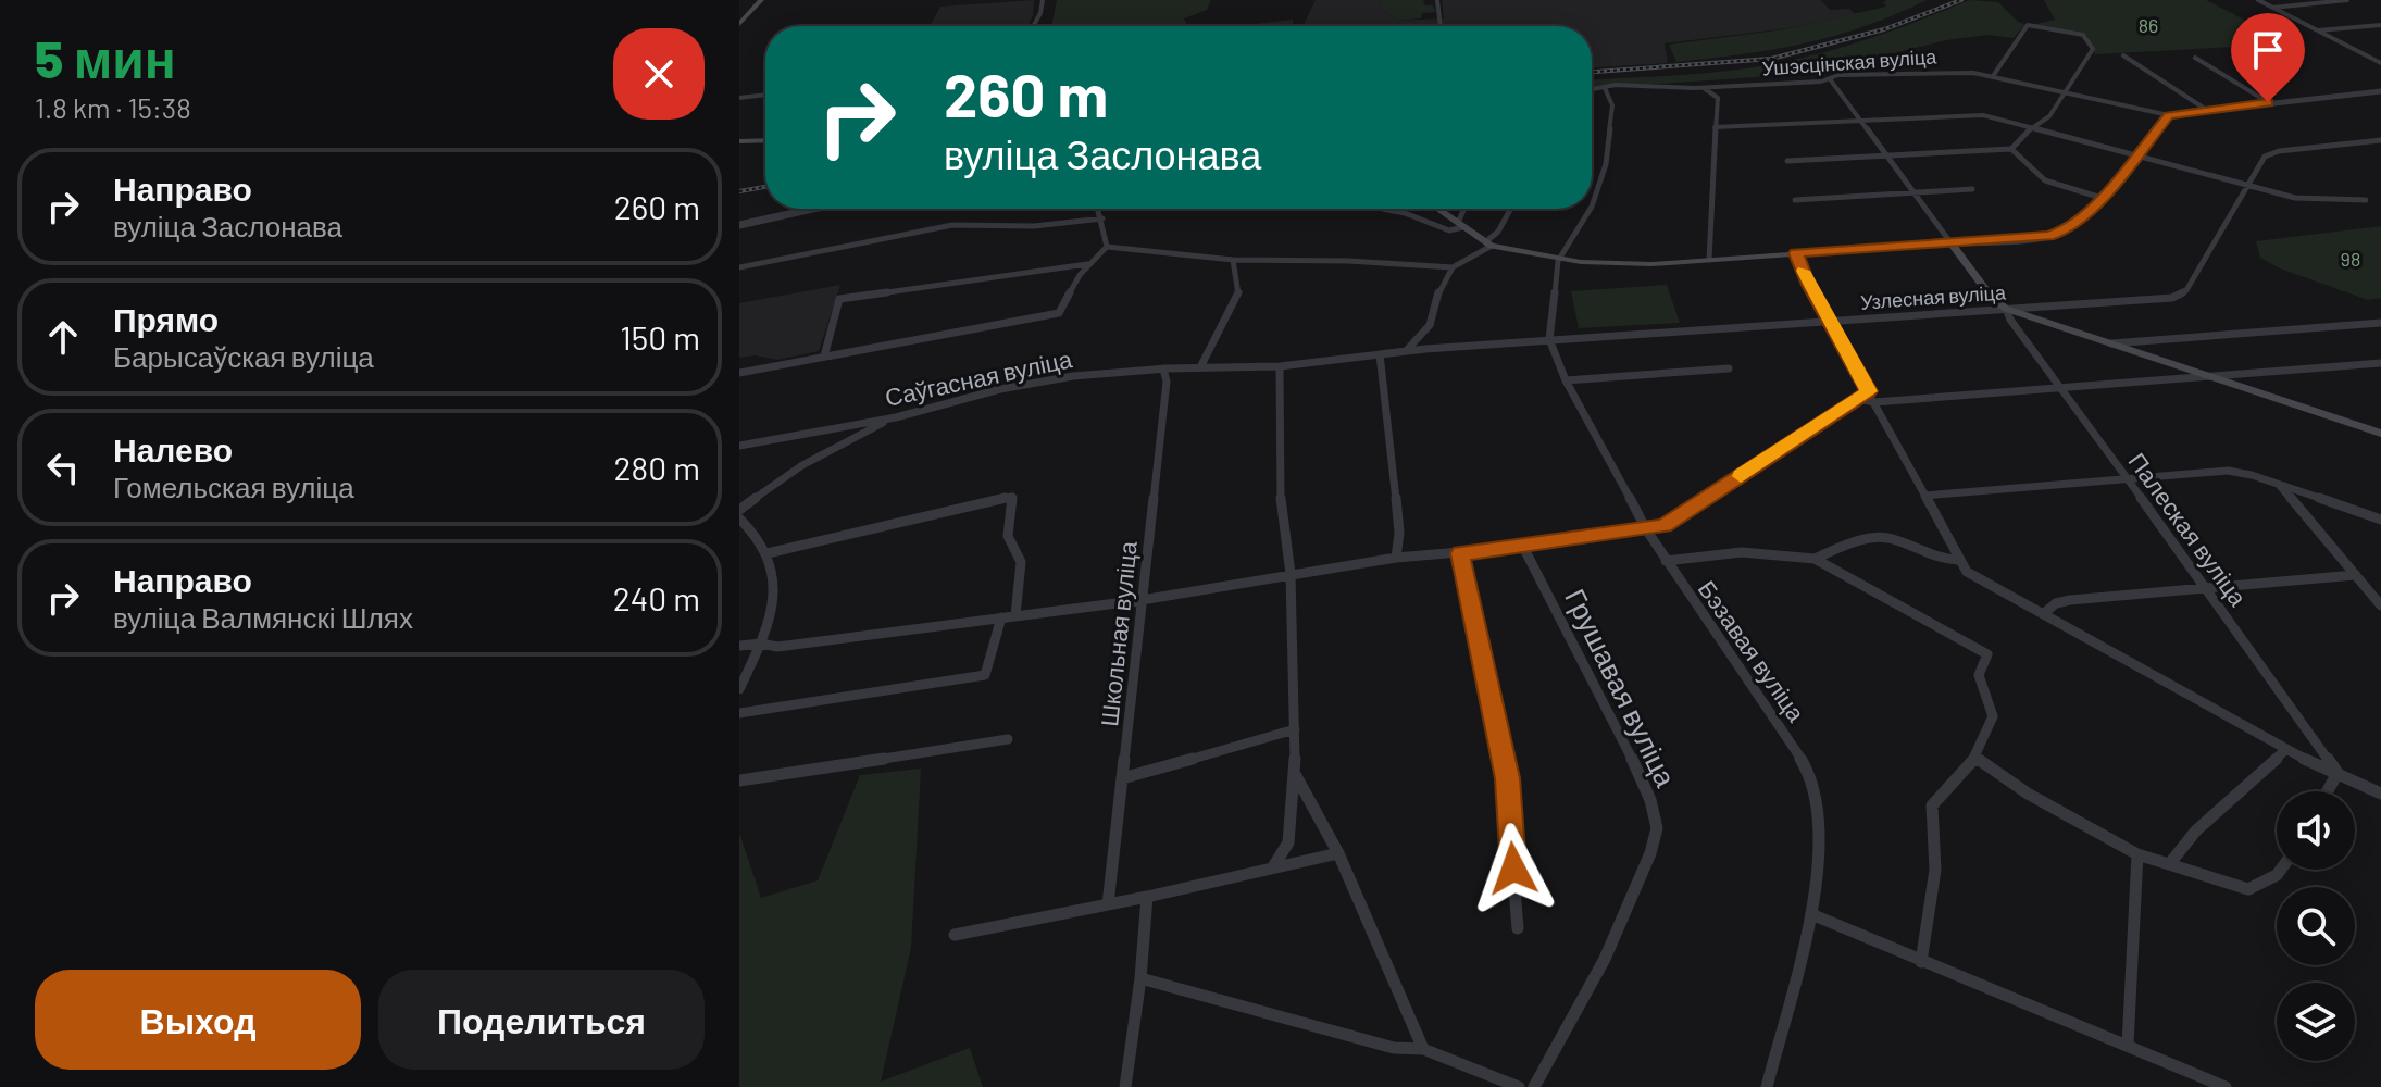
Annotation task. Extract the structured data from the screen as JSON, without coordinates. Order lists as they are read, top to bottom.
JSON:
{
  "streets": {
    "street": [
      "Ушэсцінская вуліца",
      "Узлесная вуліца",
      "Саўгасная вуліца",
      "Палеская вуліца",
      "Школьная вуліца",
      "Бэзавая вуліца",
      "Грушавая вуліца"
    ]
  },
  "crossings": [
    ["Узлесная вуліца", "Саўгасная вуліца"],
    ["Узлесная вуліца", "Палеская вуліца"],
    ["Узлесная вуліца", "Бэзавая вуліца"],
    ["Саўгасная вуліца", "Школьная вуліца"]
  ],
  "parks": ["86", "98"],
  "page": {
    "heading": ["5 мин", "1.8 km · 15:38"],
    "turn": ["260 m", "вуліца Заслонава"],
    "list": [
      {
        "name": "Направо",
        "note": "вуліца Заслонава",
        "value": "260 m"
      },
      {
        "name": "Прямо",
        "note": "Барысаўская вуліца",
        "value": "150 m"
      },
      {
        "name": "Налево",
        "note": "Гомельская вуліца",
        "value": "280 m"
      },
      {
        "name": "Направо",
        "note": "вуліца Валмянскі Шлях",
        "value": "240 m"
      }
    ],
    "buttons": ["Выход", "Поделиться"]
  }
}
